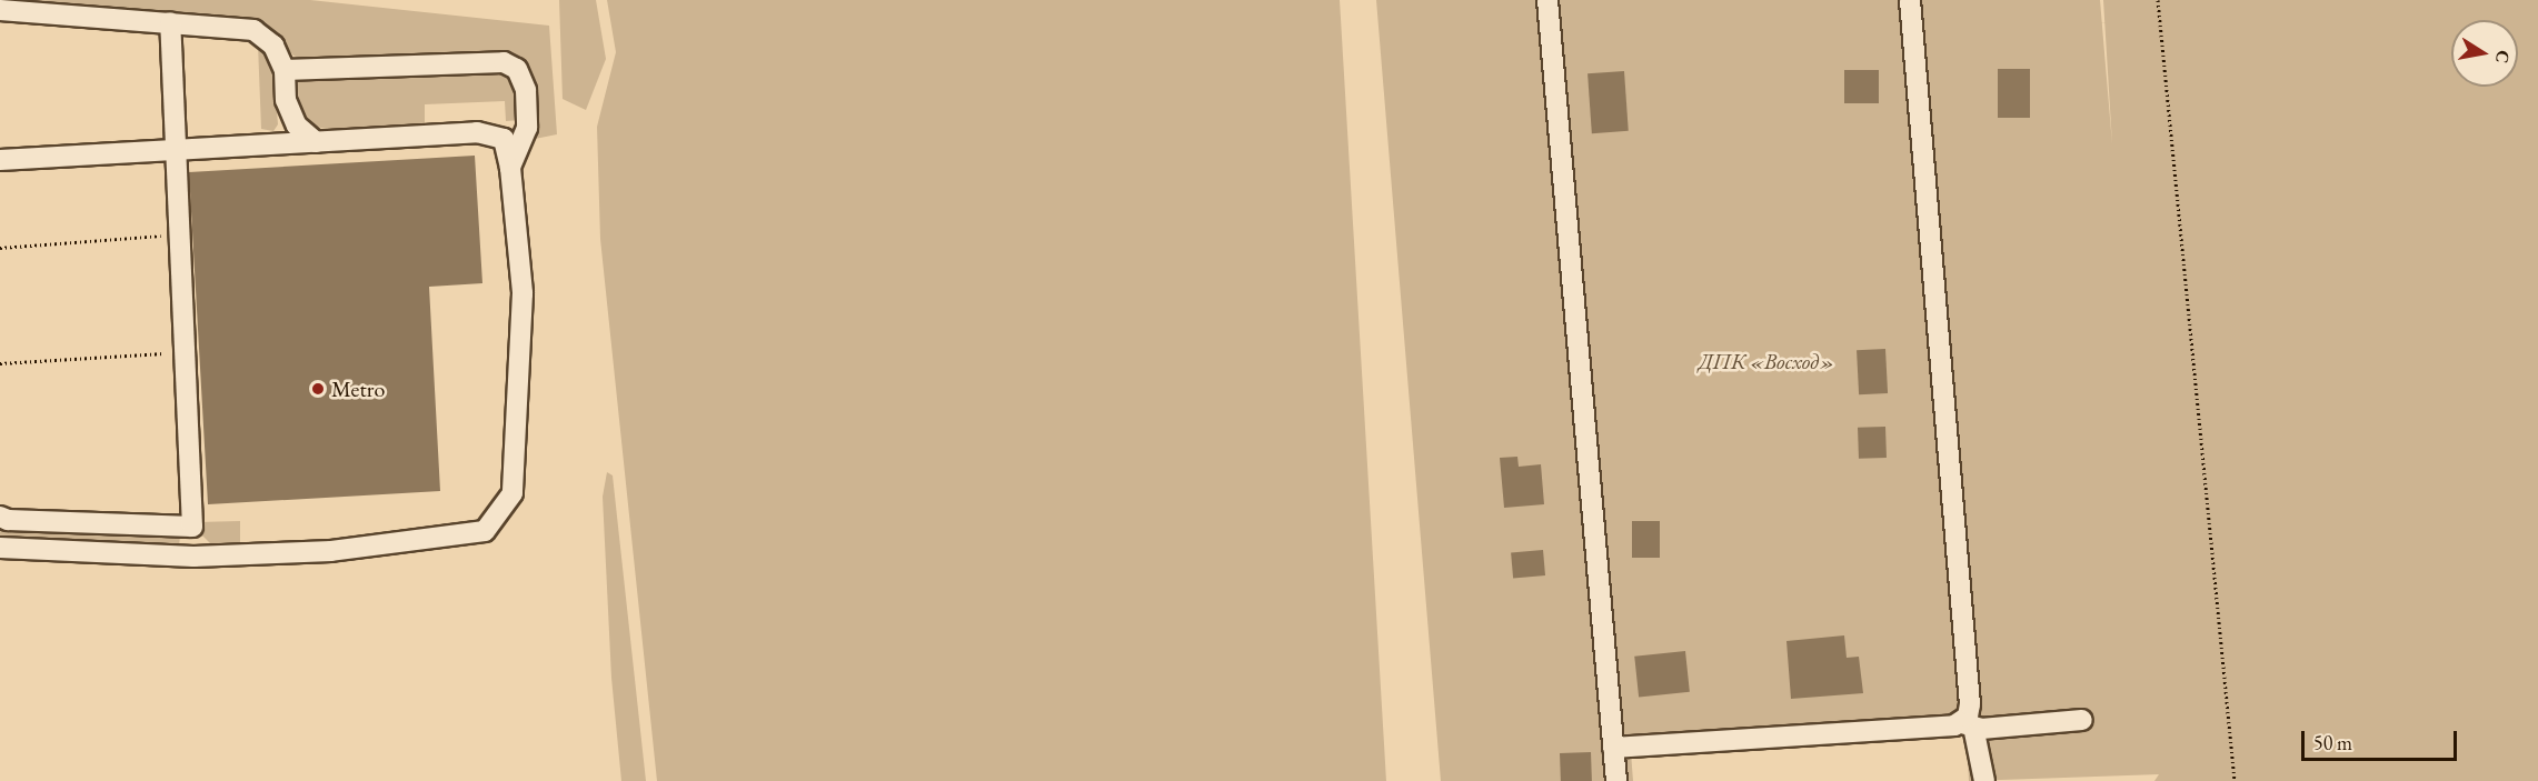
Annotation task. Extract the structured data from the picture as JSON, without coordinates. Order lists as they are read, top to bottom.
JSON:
{
  "parks": ["ДПК «Восход»"],
  "places": ["Metro"],
  "scale_bar": "50 m",
  "north": "right"
}
